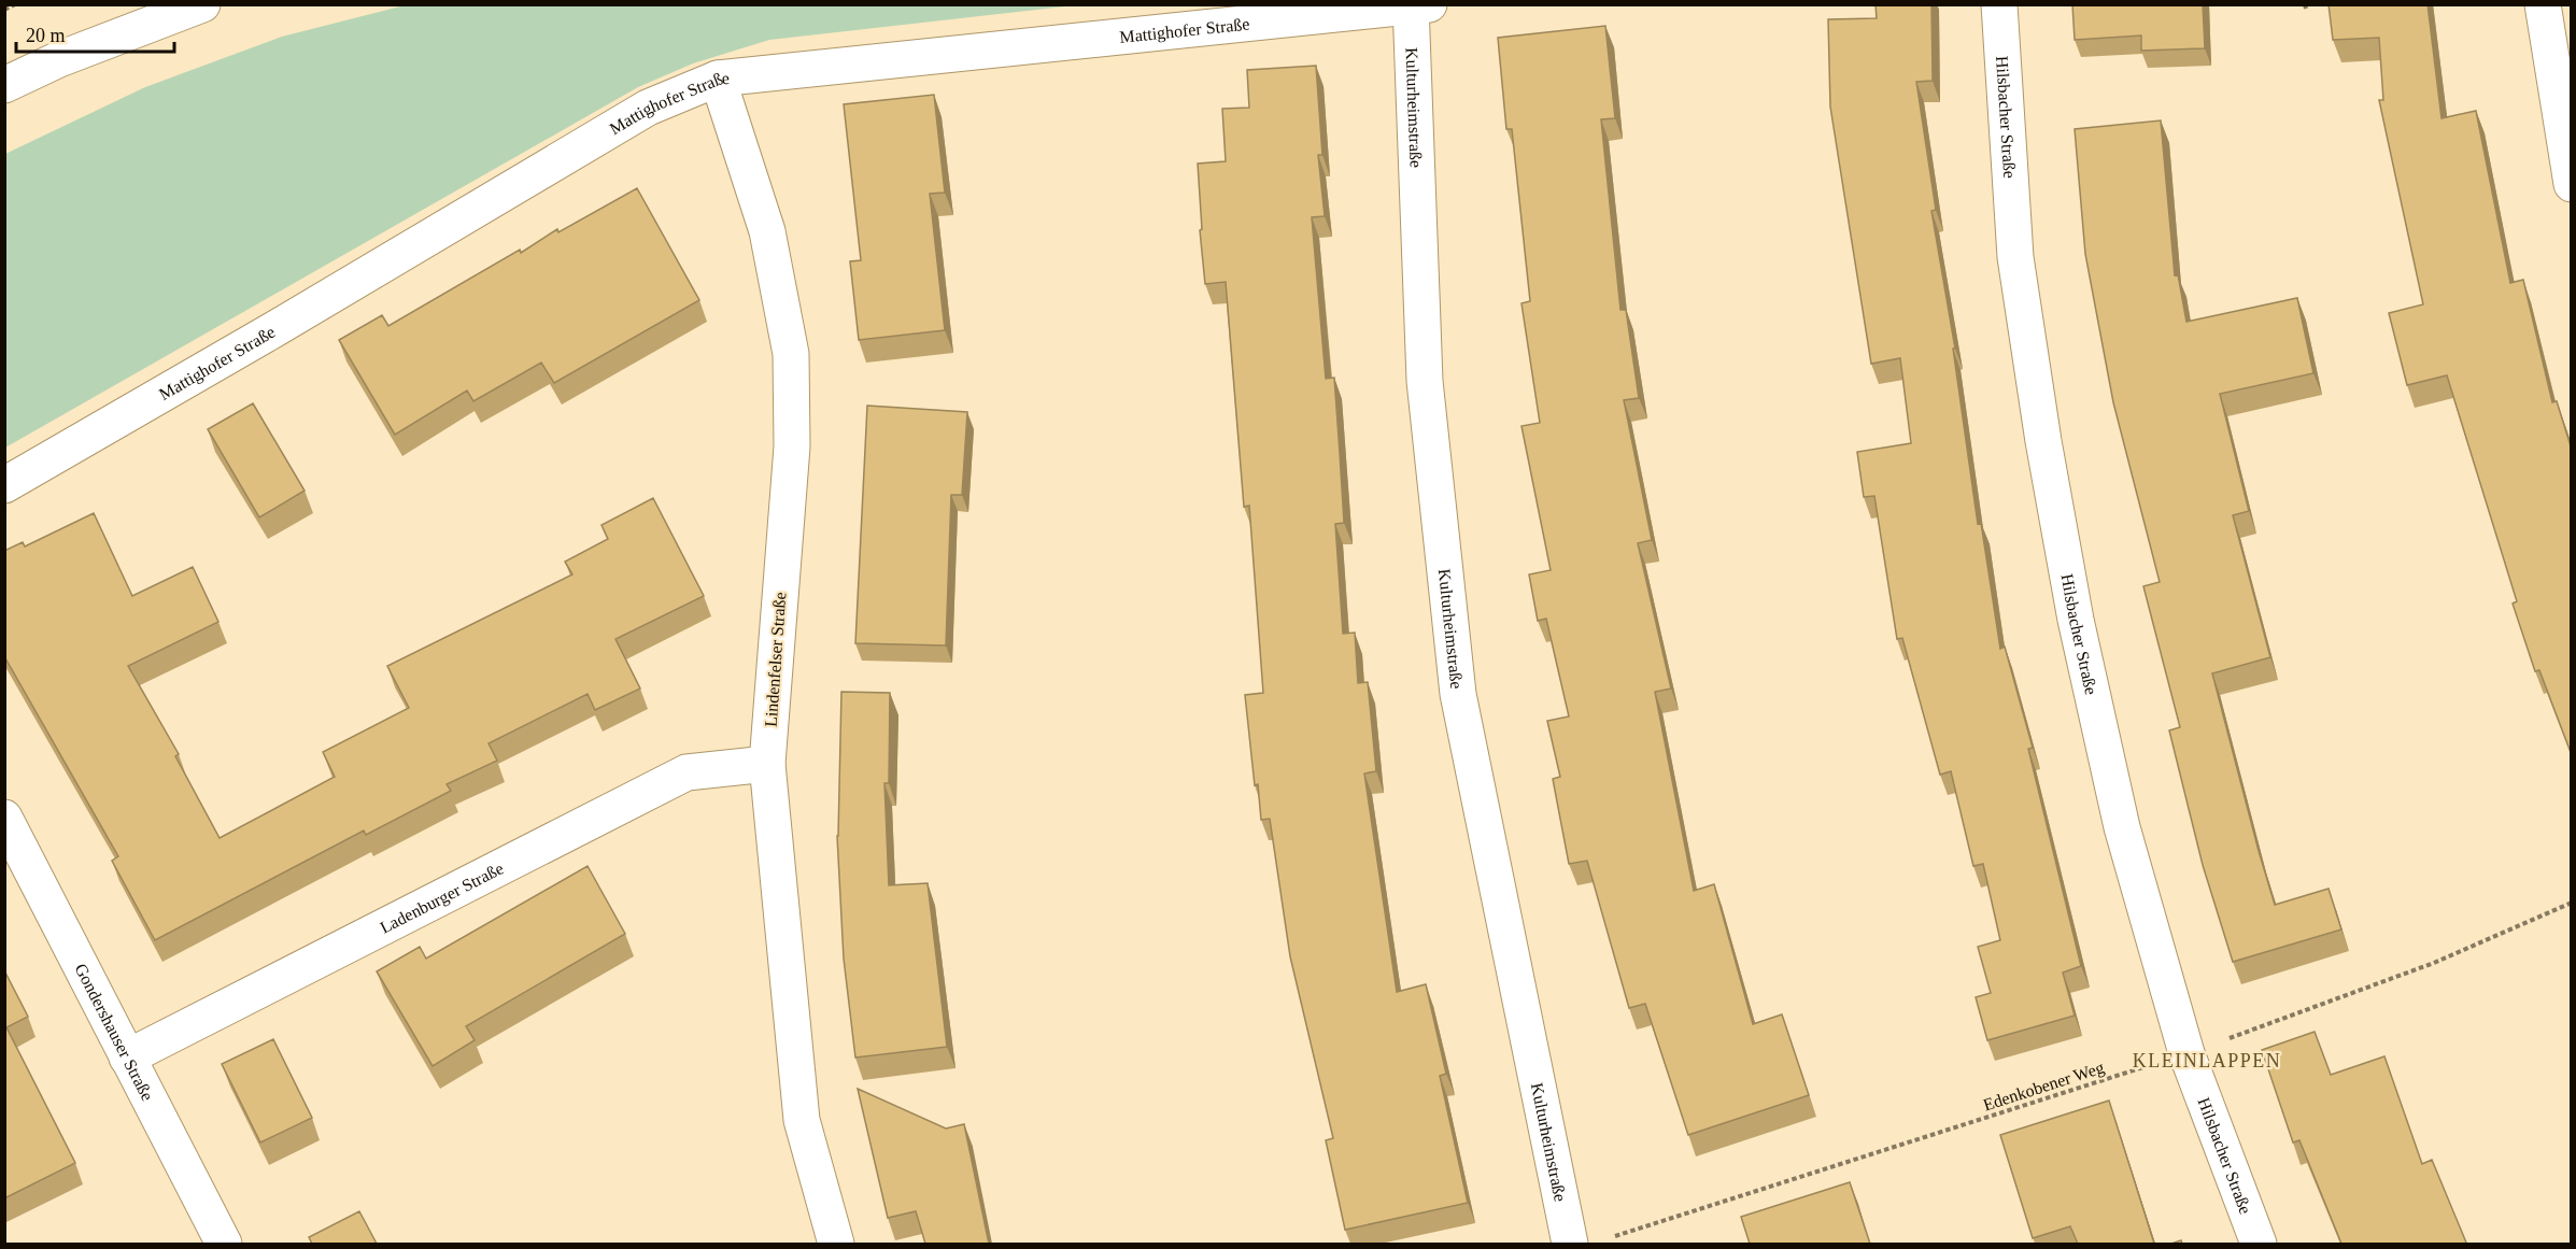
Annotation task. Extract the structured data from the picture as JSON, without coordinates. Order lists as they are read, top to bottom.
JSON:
{
  "streets": {
    "street": [
      "Mattighofer Straße",
      "Kulturheimstraße",
      "Hilsbacher Straße",
      "Lindenfelser Straße",
      "Ladenburger Straße",
      "Gondershauser Straße"
    ],
    "path": ["Edenkobener Weg"]
  },
  "crossings": [
    ["Mattighofer Straße", "Kulturheimstraße"],
    ["Mattighofer Straße", "Lindenfelser Straße"],
    ["Hilsbacher Straße", "Edenkobener Weg"],
    ["Lindenfelser Straße", "Ladenburger Straße"],
    ["Ladenburger Straße", "Gondershauser Straße"]
  ],
  "districts": ["KLEINLAPPEN"],
  "scale_bar": "20 m"
}
